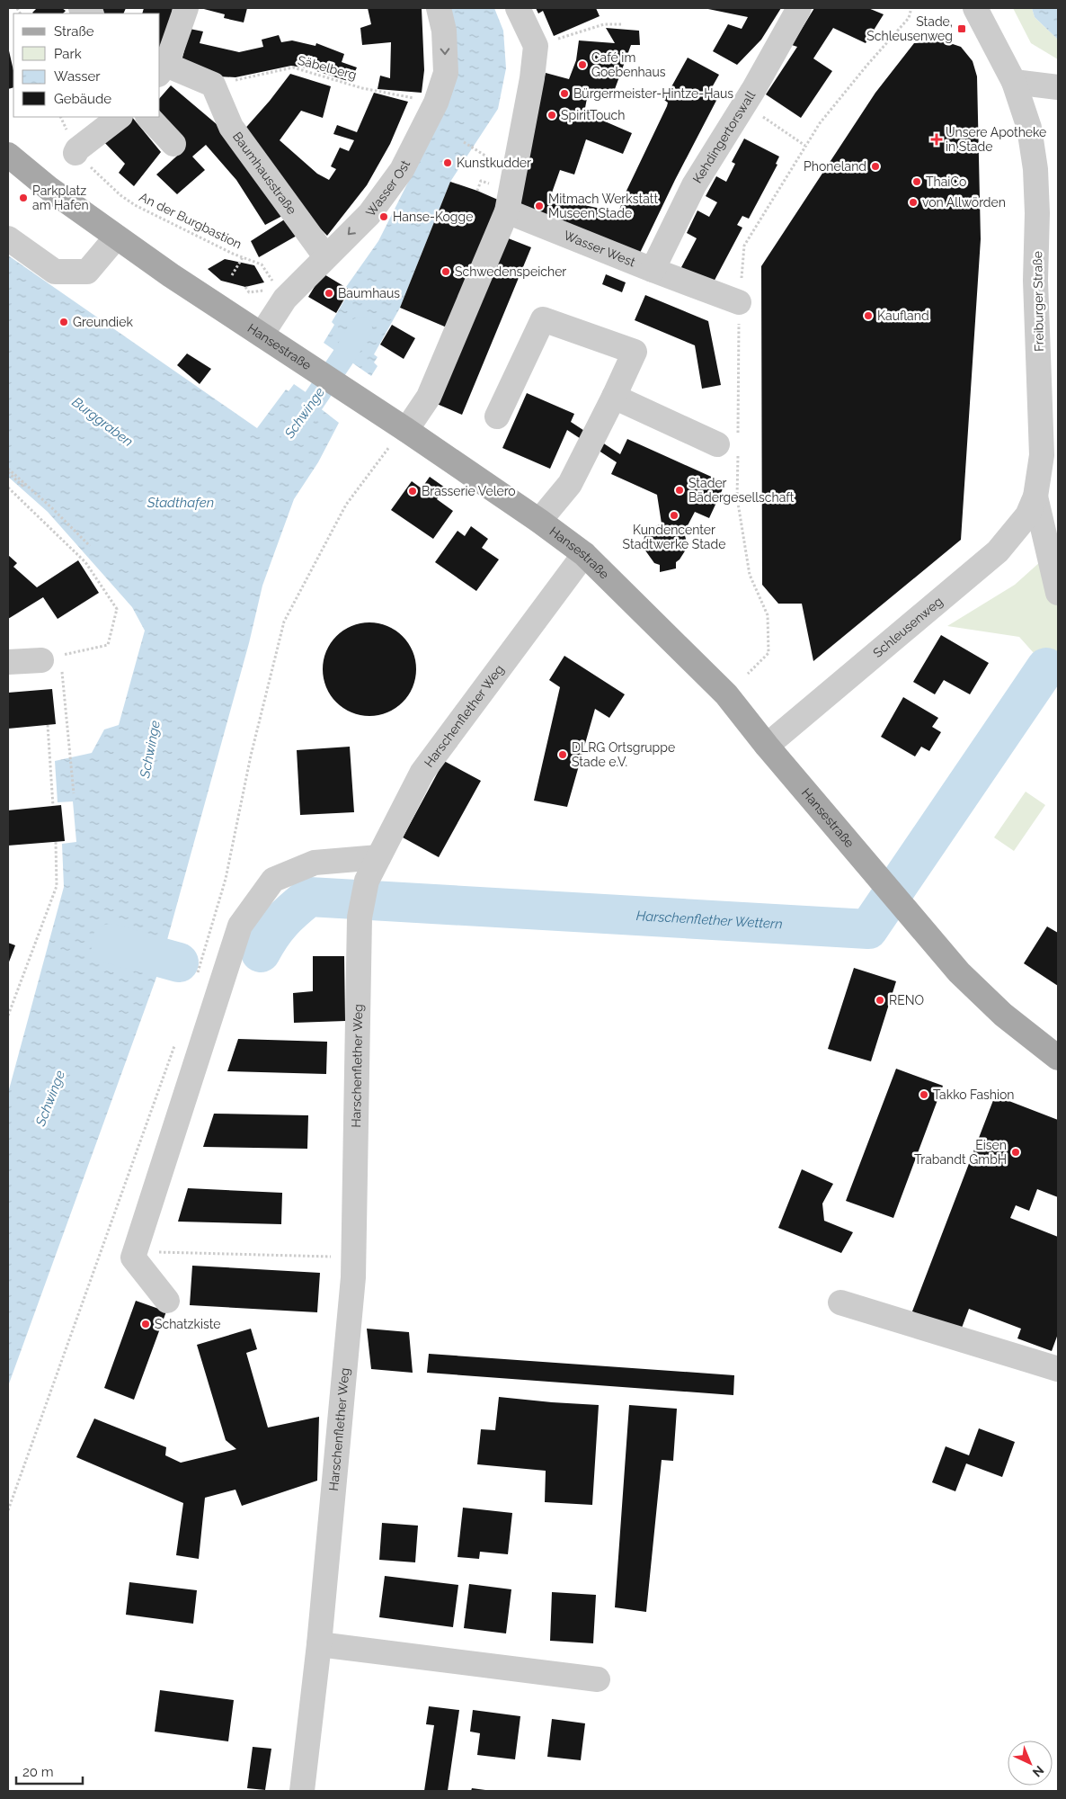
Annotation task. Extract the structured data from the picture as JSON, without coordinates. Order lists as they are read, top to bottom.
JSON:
{
  "streets": {
    "main road": ["Hansestraße"],
    "street": [
      "Kehdingertorswall",
      "Baumhausstraße",
      "Wasser Ost",
      "Wasser West",
      "Freiburger Straße",
      "Schleusenweg",
      "Harschenflether Weg"
    ],
    "path": ["Säbelberg", "An der Burgbastion"]
  },
  "crossings": [
    ["Säbelberg", "Baumhausstraße"],
    ["Säbelberg", "Wasser Ost"],
    ["Kehdingertorswall", "Wasser West"],
    ["Baumhausstraße", "Wasser Ost"],
    ["Wasser Ost", "Hansestraße"],
    ["Freiburger Straße", "Schleusenweg"],
    ["Hansestraße", "Schleusenweg"],
    ["Hansestraße", "Harschenflether Weg"]
  ],
  "water": [
    "Schwinge",
    "Burggraben",
    "Stadthafen",
    "Harschenflether Wettern"
  ],
  "places": {
    "transit": ["Stade, Schleusenweg"],
    "other": [
      "Café im Goebenhaus",
      "Bürgermeister-Hintze-Haus",
      "SpiritTouch",
      "Kunstkudder",
      "Phoneland",
      "ThaiCo",
      "Parkplatz am Hafen",
      "von Allwörden",
      "Mitmach Werkstatt Museen Stade",
      "Hanse-Kogge",
      "Schwedenspeicher",
      "Baumhaus",
      "Kaufland",
      "Greundiek",
      "Stader Bädergesellschaft",
      "Brasserie Velero",
      "Kundencenter Stadtwerke Stade",
      "DLRG Ortsgruppe Stade e.V.",
      "RENO",
      "Takko Fashion",
      "Eisen Trabandt GmbH",
      "Schatzkiste"
    ],
    "health": ["Unsere Apotheke in Stade"]
  },
  "legend": [
    "Straße",
    "Park",
    "Wasser",
    "Gebäude"
  ],
  "scale_bar": "20 m",
  "north": "bottom right"
}
